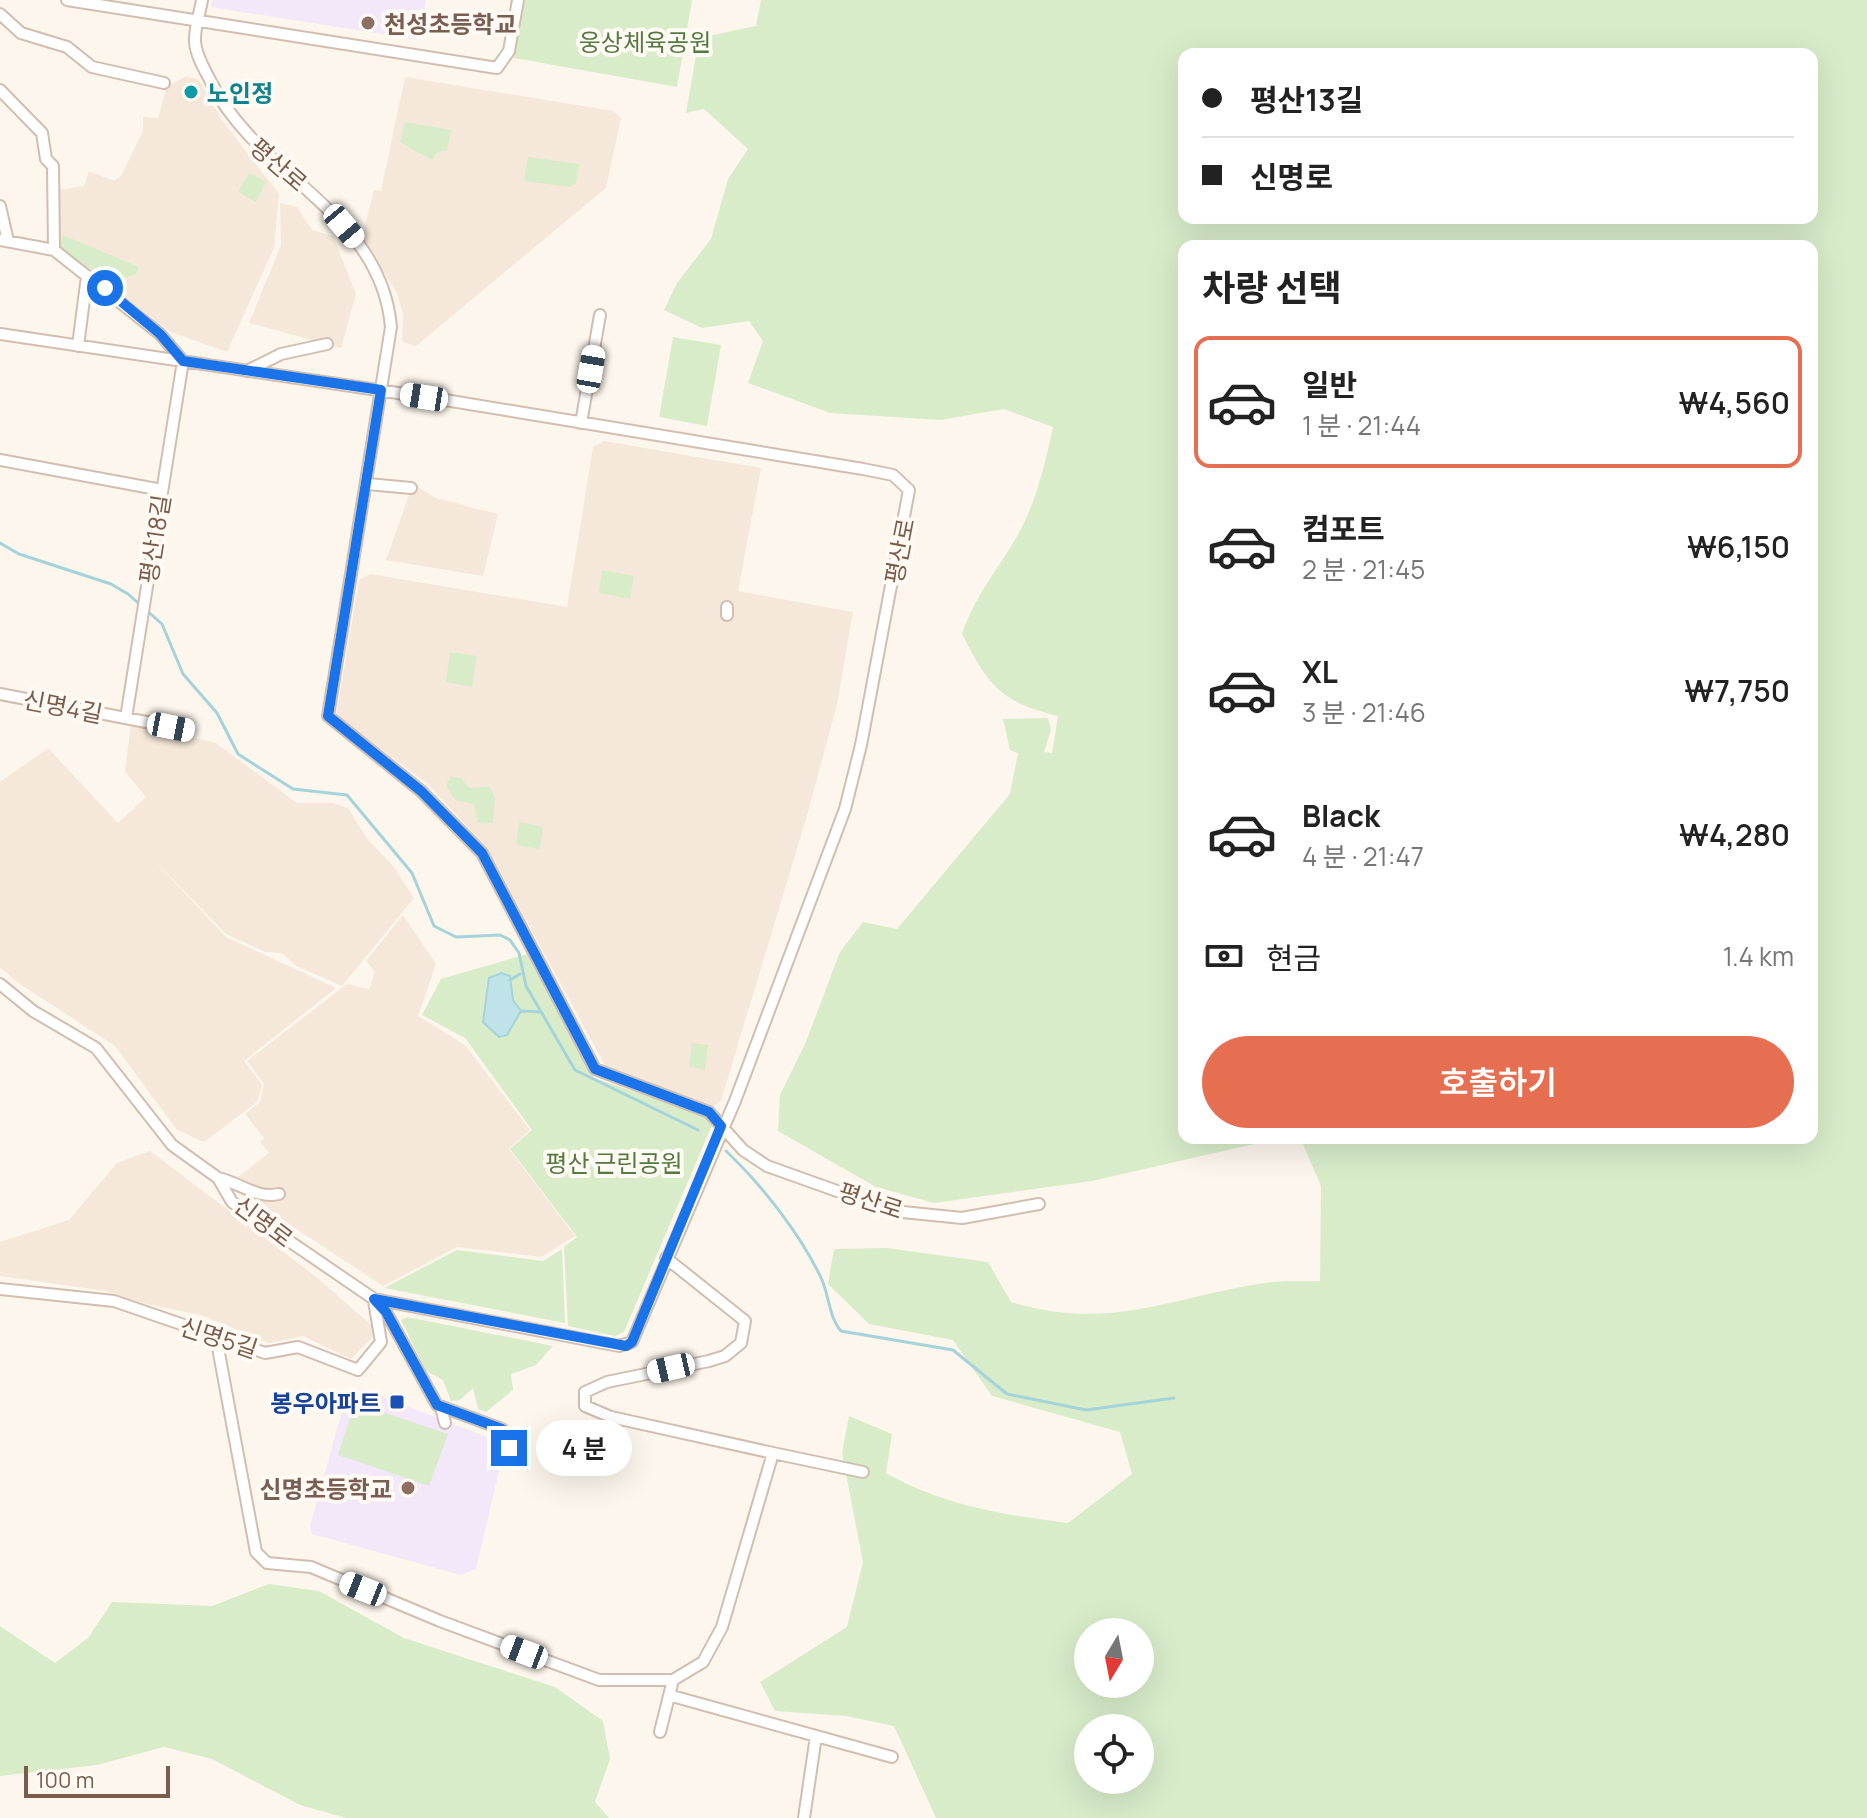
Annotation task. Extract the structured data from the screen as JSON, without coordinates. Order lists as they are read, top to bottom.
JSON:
{
  "streets": {
    "street": [
      "평산로",
      "평산18길",
      "신명4길",
      "신명로",
      "신명5길"
    ]
  },
  "crossings": [
    ["평산로", "평산18길"],
    ["평산18길", "신명4길"],
    ["신명로", "신명5길"]
  ],
  "parks": ["웅상체육공원", "평산 근린공원"],
  "places": {
    "other": ["천성초등학교", "노인정", "신명초등학교"],
    "transit": ["봉우아파트"]
  },
  "scale_bar": "100 m",
  "north": "bottom",
  "page": {
    "banner": ["평산13길", "신명로"],
    "heading": "차량 선택",
    "list": [
      {
        "name": "일반",
        "note": "1 분 · 21:44",
        "value": "₩4,560"
      },
      {
        "name": "컴포트",
        "note": "2 분 · 21:45",
        "value": "₩6,150"
      },
      {
        "name": "XL",
        "note": "3 분 · 21:46",
        "value": "₩7,750"
      },
      {
        "name": "Black",
        "note": "4 분 · 21:47",
        "value": "₩4,280"
      }
    ],
    "pay": ["현금", "1.4 km"],
    "buttons": "호출하기",
    "bubble": "4 분",
    "scale": "100 m"
  }
}
